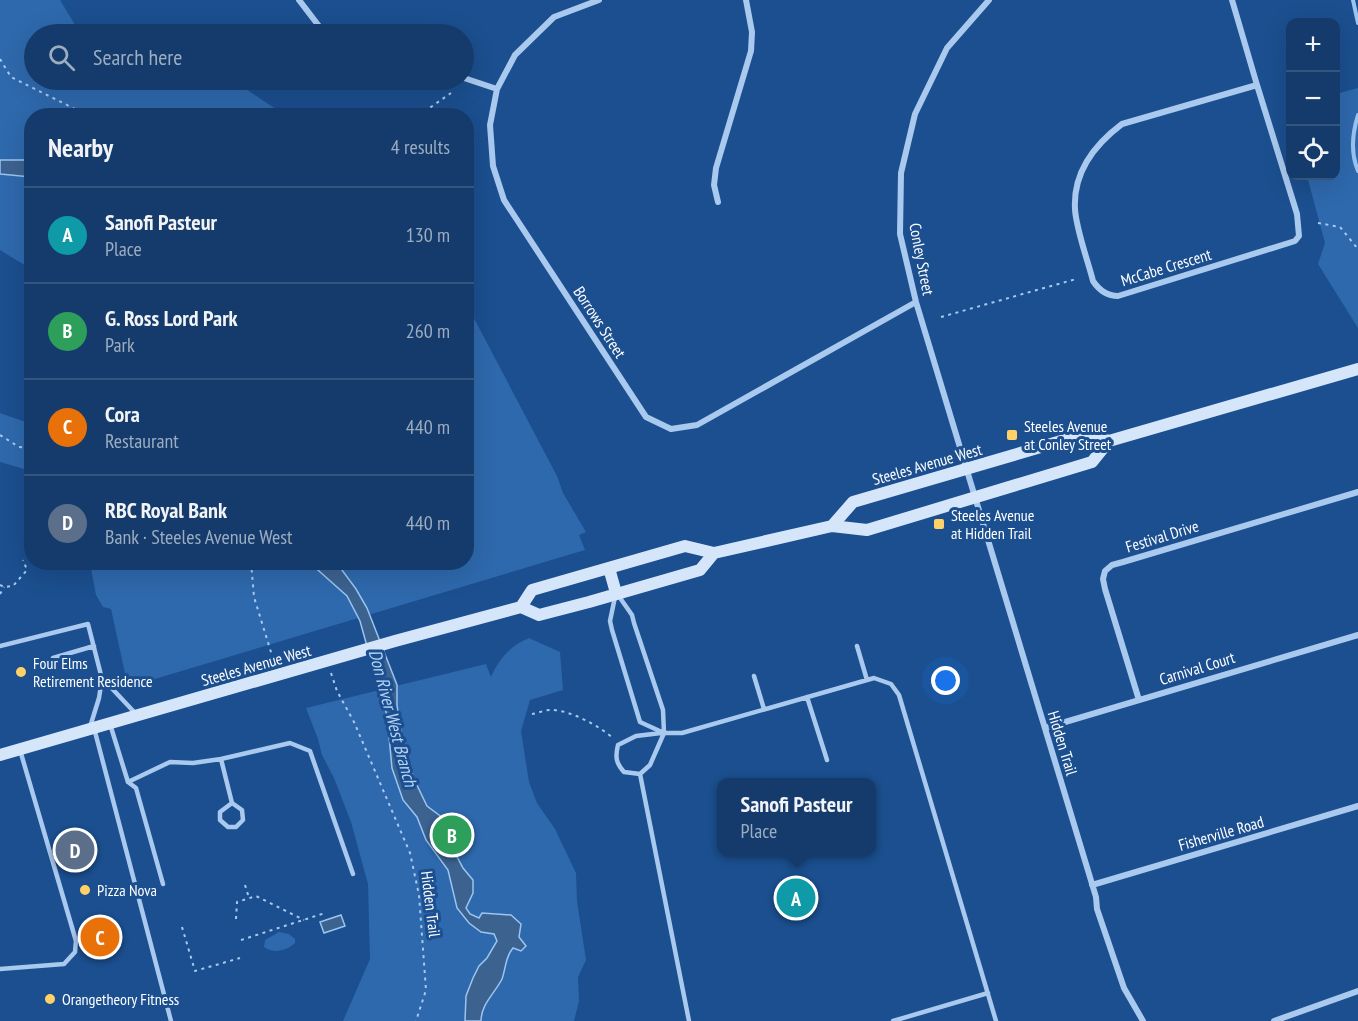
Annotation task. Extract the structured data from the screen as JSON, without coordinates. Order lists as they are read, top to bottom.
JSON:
{
  "streets": {
    "main road": ["Steeles Avenue West"],
    "street": [
      "Conley Street",
      "McCabe Crescent",
      "Borrows Street",
      "Festival Drive",
      "Carnival Court",
      "Hidden Trail",
      "Fisherville Road"
    ]
  },
  "crossings": [
    ["Conley Street", "Borrows Street"],
    ["Conley Street", "Steeles Avenue West"],
    ["Conley Street", "Hidden Trail"],
    ["Steeles Avenue West", "Hidden Trail"],
    ["Festival Drive", "Carnival Court"],
    ["Carnival Court", "Hidden Trail"],
    ["Hidden Trail", "Fisherville Road"]
  ],
  "water": ["Don River West Branch"],
  "places": {
    "transit": ["Steeles Avenue at Conley Street", "Steeles Avenue at Hidden Trail"],
    "other": ["Four Elms Retirement Residence", "Pizza Nova", "Orangetheory Fitness"]
  },
  "page": {
    "map_buttons": ["+", "−"],
    "search": "Search here",
    "heading": ["Nearby", "4 results"],
    "list": [
      {
        "mark": "A",
        "name": "Sanofi Pasteur",
        "note": "Place",
        "value": "130 m"
      },
      {
        "mark": "B",
        "name": "G. Ross Lord Park",
        "note": "Park",
        "value": "260 m"
      },
      {
        "mark": "C",
        "name": "Cora",
        "note": "Restaurant",
        "value": "440 m"
      },
      {
        "mark": "D",
        "name": "RBC Royal Bank",
        "note": "Bank · Steeles Avenue West",
        "value": "440 m"
      }
    ],
    "popup": ["Sanofi Pasteur", "Place"],
    "pins": [
      "B",
      "D",
      "A",
      "C"
    ]
  }
}
